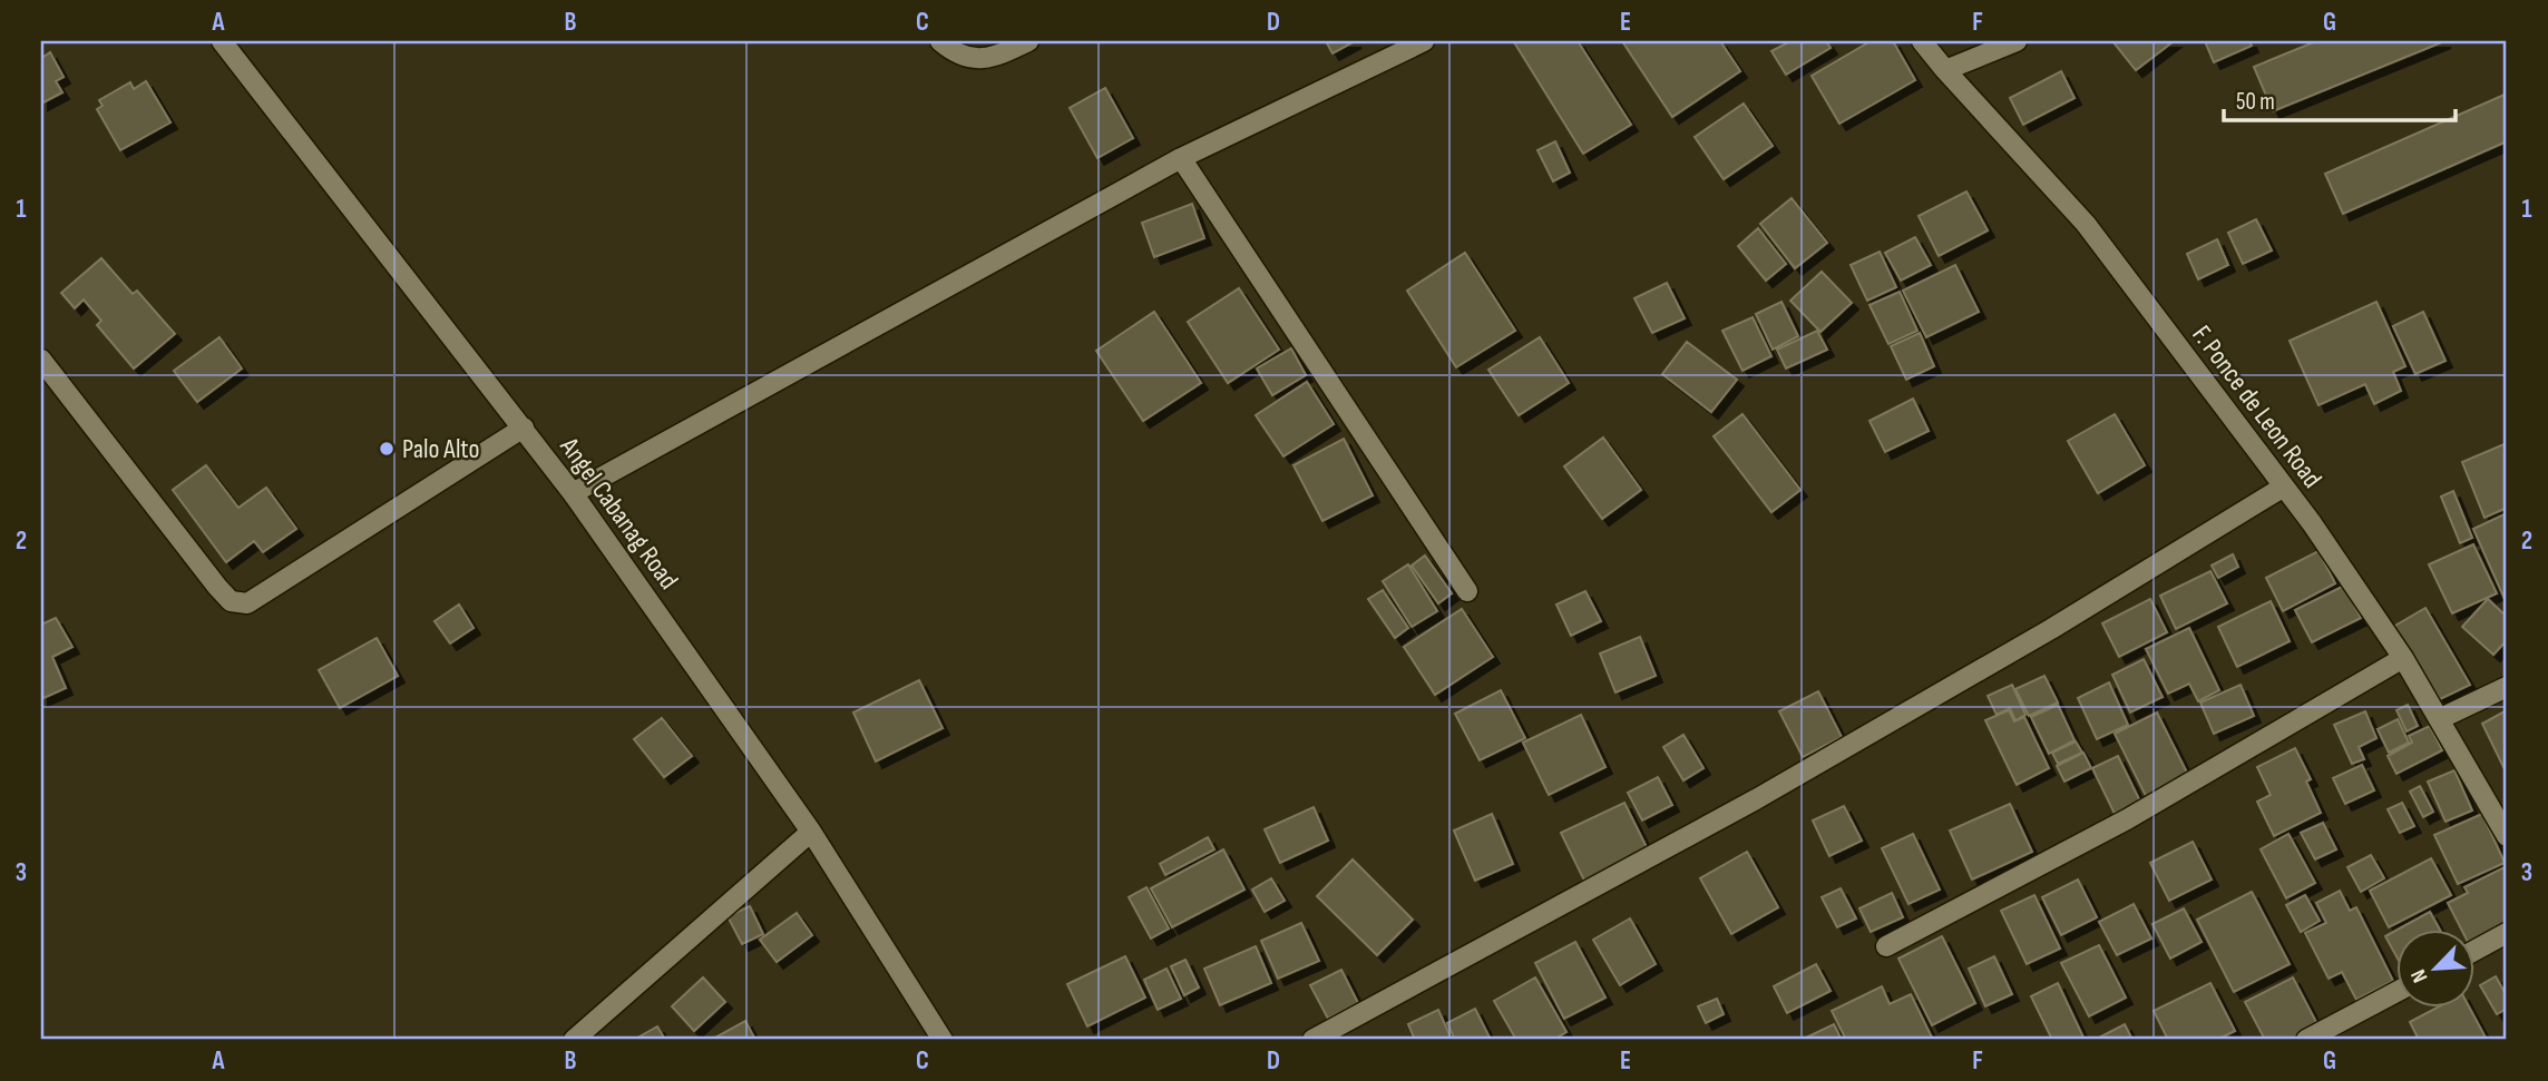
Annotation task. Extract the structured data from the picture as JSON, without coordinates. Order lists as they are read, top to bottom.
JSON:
{
  "streets": {
    "street": ["F. Ponce de Leon Road", "Angel Cabanag Road"]
  },
  "places": ["Palo Alto"],
  "scale_bar": "50 m",
  "north": "bottom left",
  "grid": {
    "columns": [
      "A",
      "B",
      "C",
      "D",
      "E",
      "F",
      "G"
    ],
    "rows": ["1", "2", "3"]
  }
}
